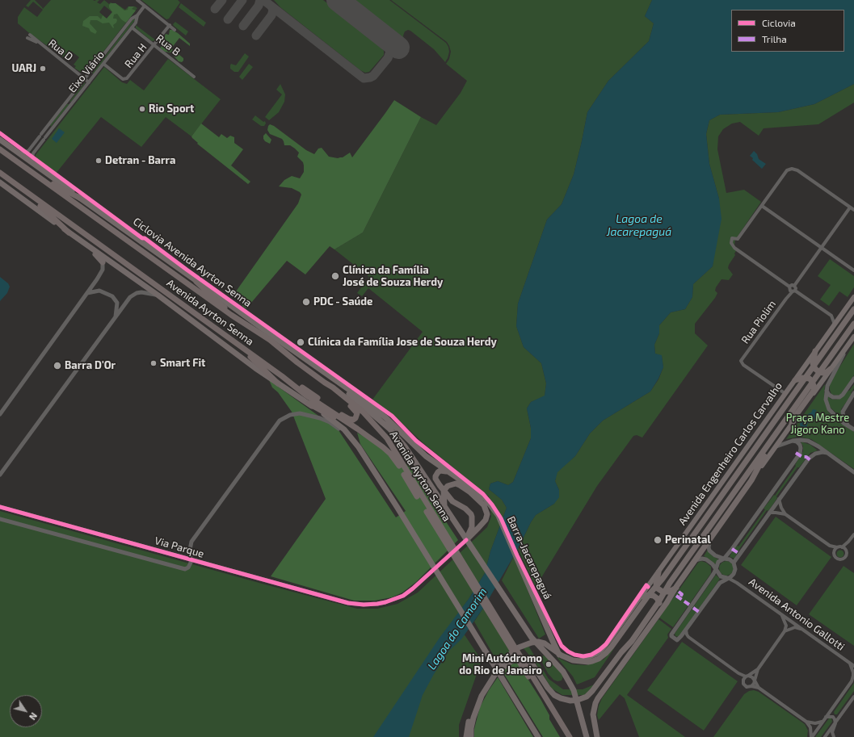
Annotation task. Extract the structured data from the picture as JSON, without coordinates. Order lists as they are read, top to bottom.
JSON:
{
  "streets": {
    "highway": ["Avenida Ayrton Senna", "Avenida Engenheiro Carlos Carvalho"],
    "street": [
      "Rua B",
      "Rua D",
      "Rua H",
      "Eixo Viário",
      "Rua Piolim",
      "Via Parque",
      "Avenida Antonio Gallotti"
    ],
    "cycle path": ["Ciclovia Avenida Ayrton Senna"]
  },
  "crossings": [
    ["Rua B", "Rua H"],
    ["Rua B", "Eixo Viário"],
    ["Rua D", "Eixo Viário"],
    ["Rua H", "Eixo Viário"],
    ["Eixo Viário", "Avenida Ayrton Senna"],
    ["Rua Piolim", "Avenida Engenheiro Carlos Carvalho"]
  ],
  "water": ["Lagoa de Jacarepaguá", "Lagoa do Camorim"],
  "parks": ["Praça Mestre Jigoro Kano"],
  "places": [
    "UARJ",
    "Rio Sport",
    "Detran - Barra",
    "Clínica da Família José de Souza Herdy",
    "PDC - Saúde",
    "Clínica da Família Jose de Souza Herdy",
    "Smart Fit",
    "Barra D'Or",
    "Perinatal",
    "Mini Autódromo do Rio de Janeiro"
  ],
  "legend": ["Ciclovia", "Trilha"],
  "north": "bottom right"
}
